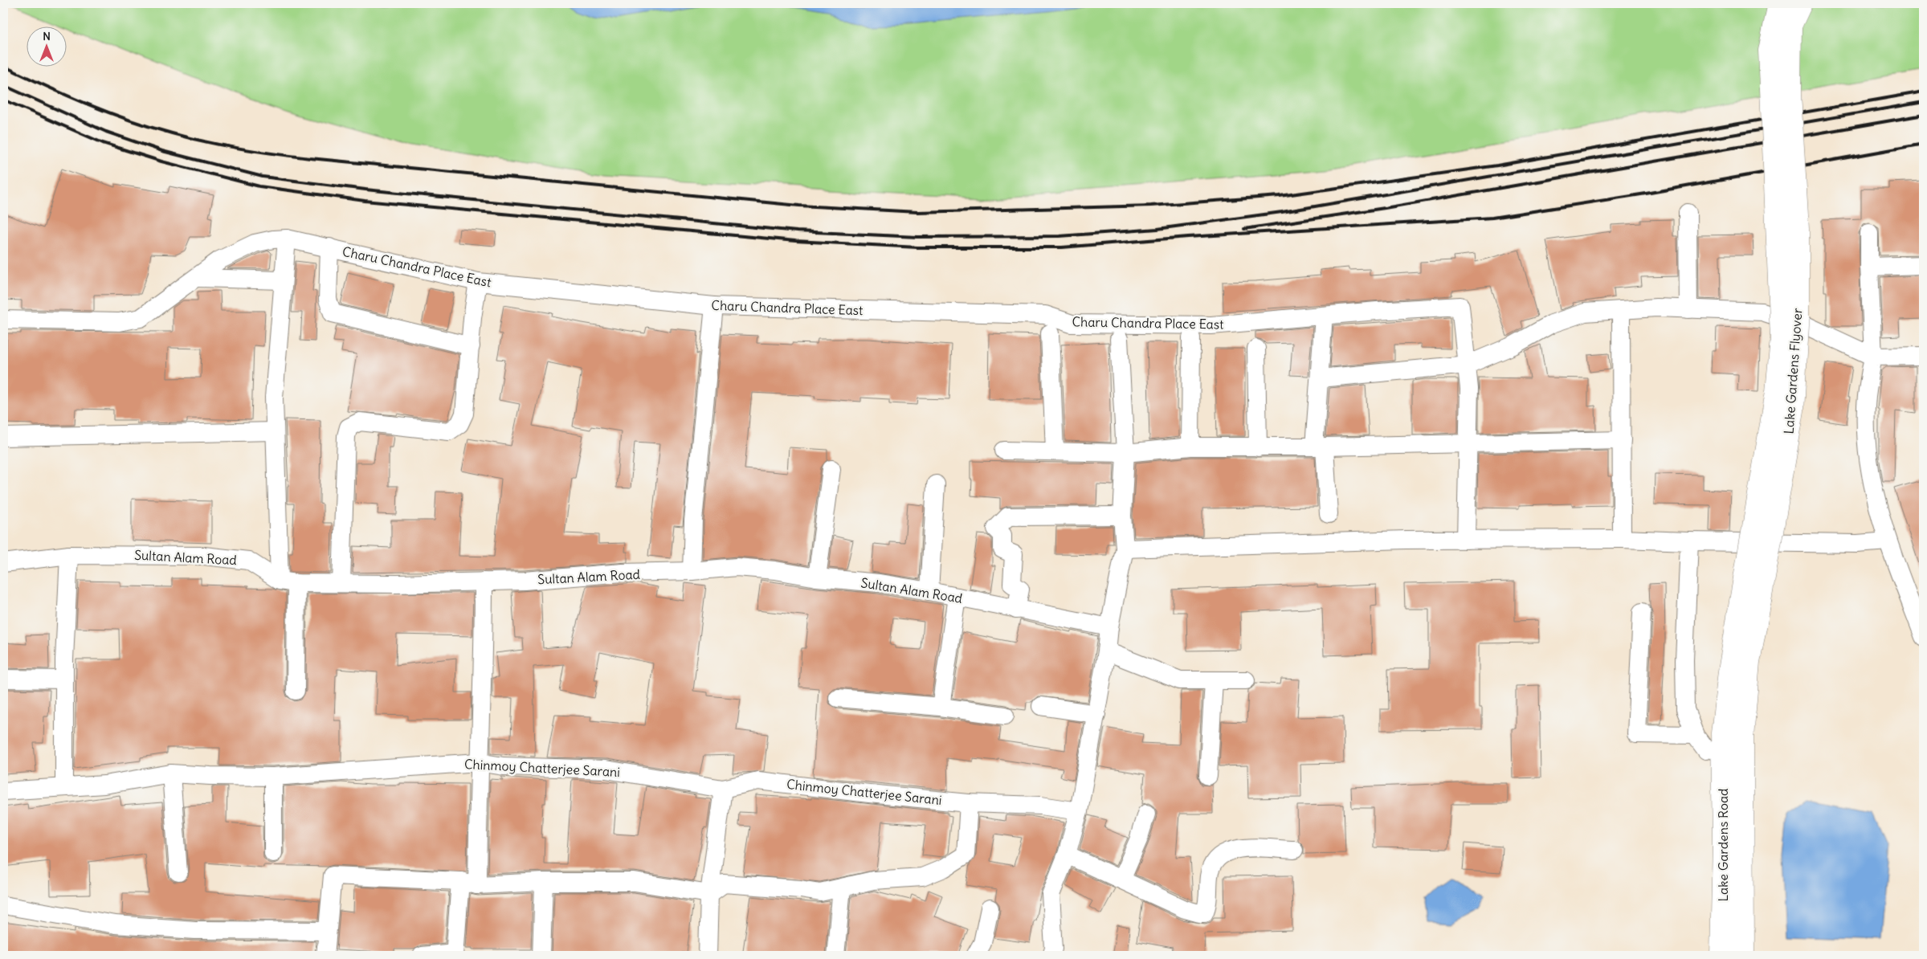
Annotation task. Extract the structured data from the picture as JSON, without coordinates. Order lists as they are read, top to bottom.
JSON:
{
  "streets": {
    "main road": ["Lake Gardens Flyover", "Lake Gardens Road"],
    "street": ["Charu Chandra Place East", "Sultan Alam Road", "Chinmoy Chatterjee Sarani"]
  },
  "crossings": [
    ["Lake Gardens Flyover", "Lake Gardens Road"]
  ],
  "north": "top"
}
